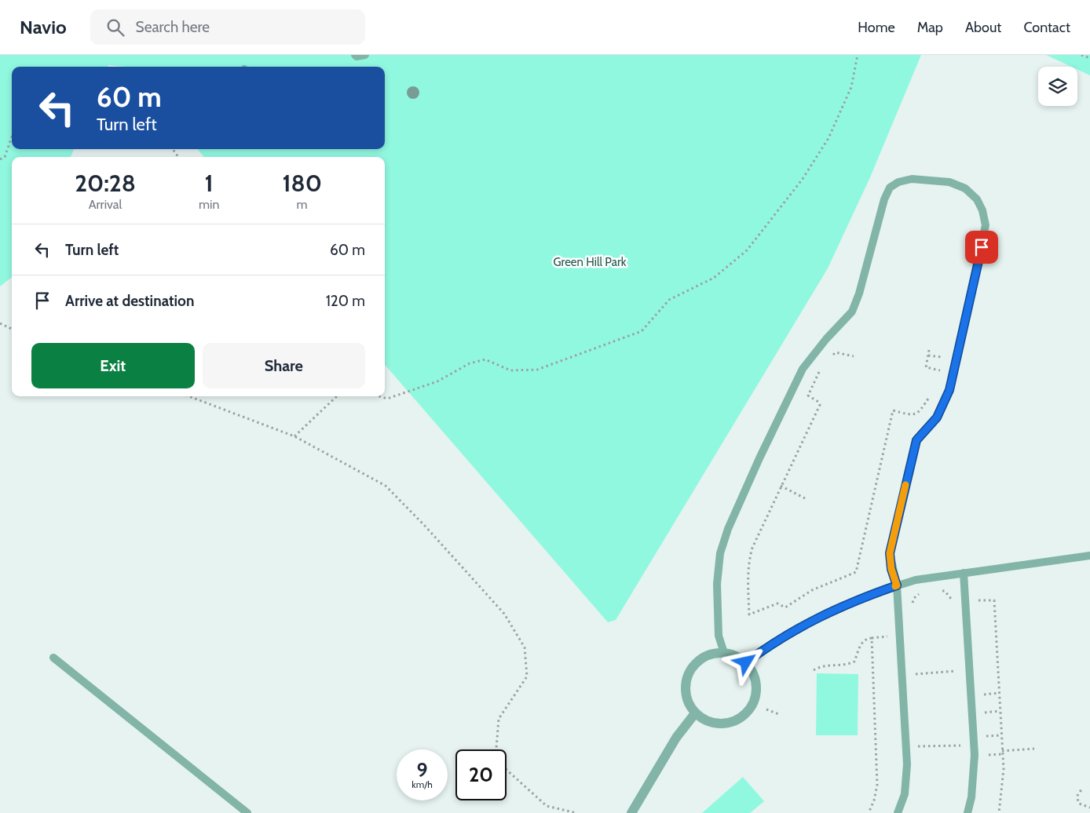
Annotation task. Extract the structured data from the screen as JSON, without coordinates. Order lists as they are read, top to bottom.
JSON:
{
  "parks": ["Green Hill Park"],
  "page": {
    "header": "Navio",
    "search": "Search here",
    "nav": [
      "Home",
      "Map",
      "About",
      "Contact"
    ],
    "turn": ["60 m", "Turn left"],
    "eta": [
      "20:28",
      "Arrival",
      "1",
      "min",
      "180",
      "m"
    ],
    "list": [
      {
        "name": "Turn left",
        "value": "60 m"
      },
      {
        "name": "Arrive at destination",
        "value": "120 m"
      }
    ],
    "buttons": ["Exit", "Share"],
    "speed": "9 km/h",
    "limit": "20"
  }
}
